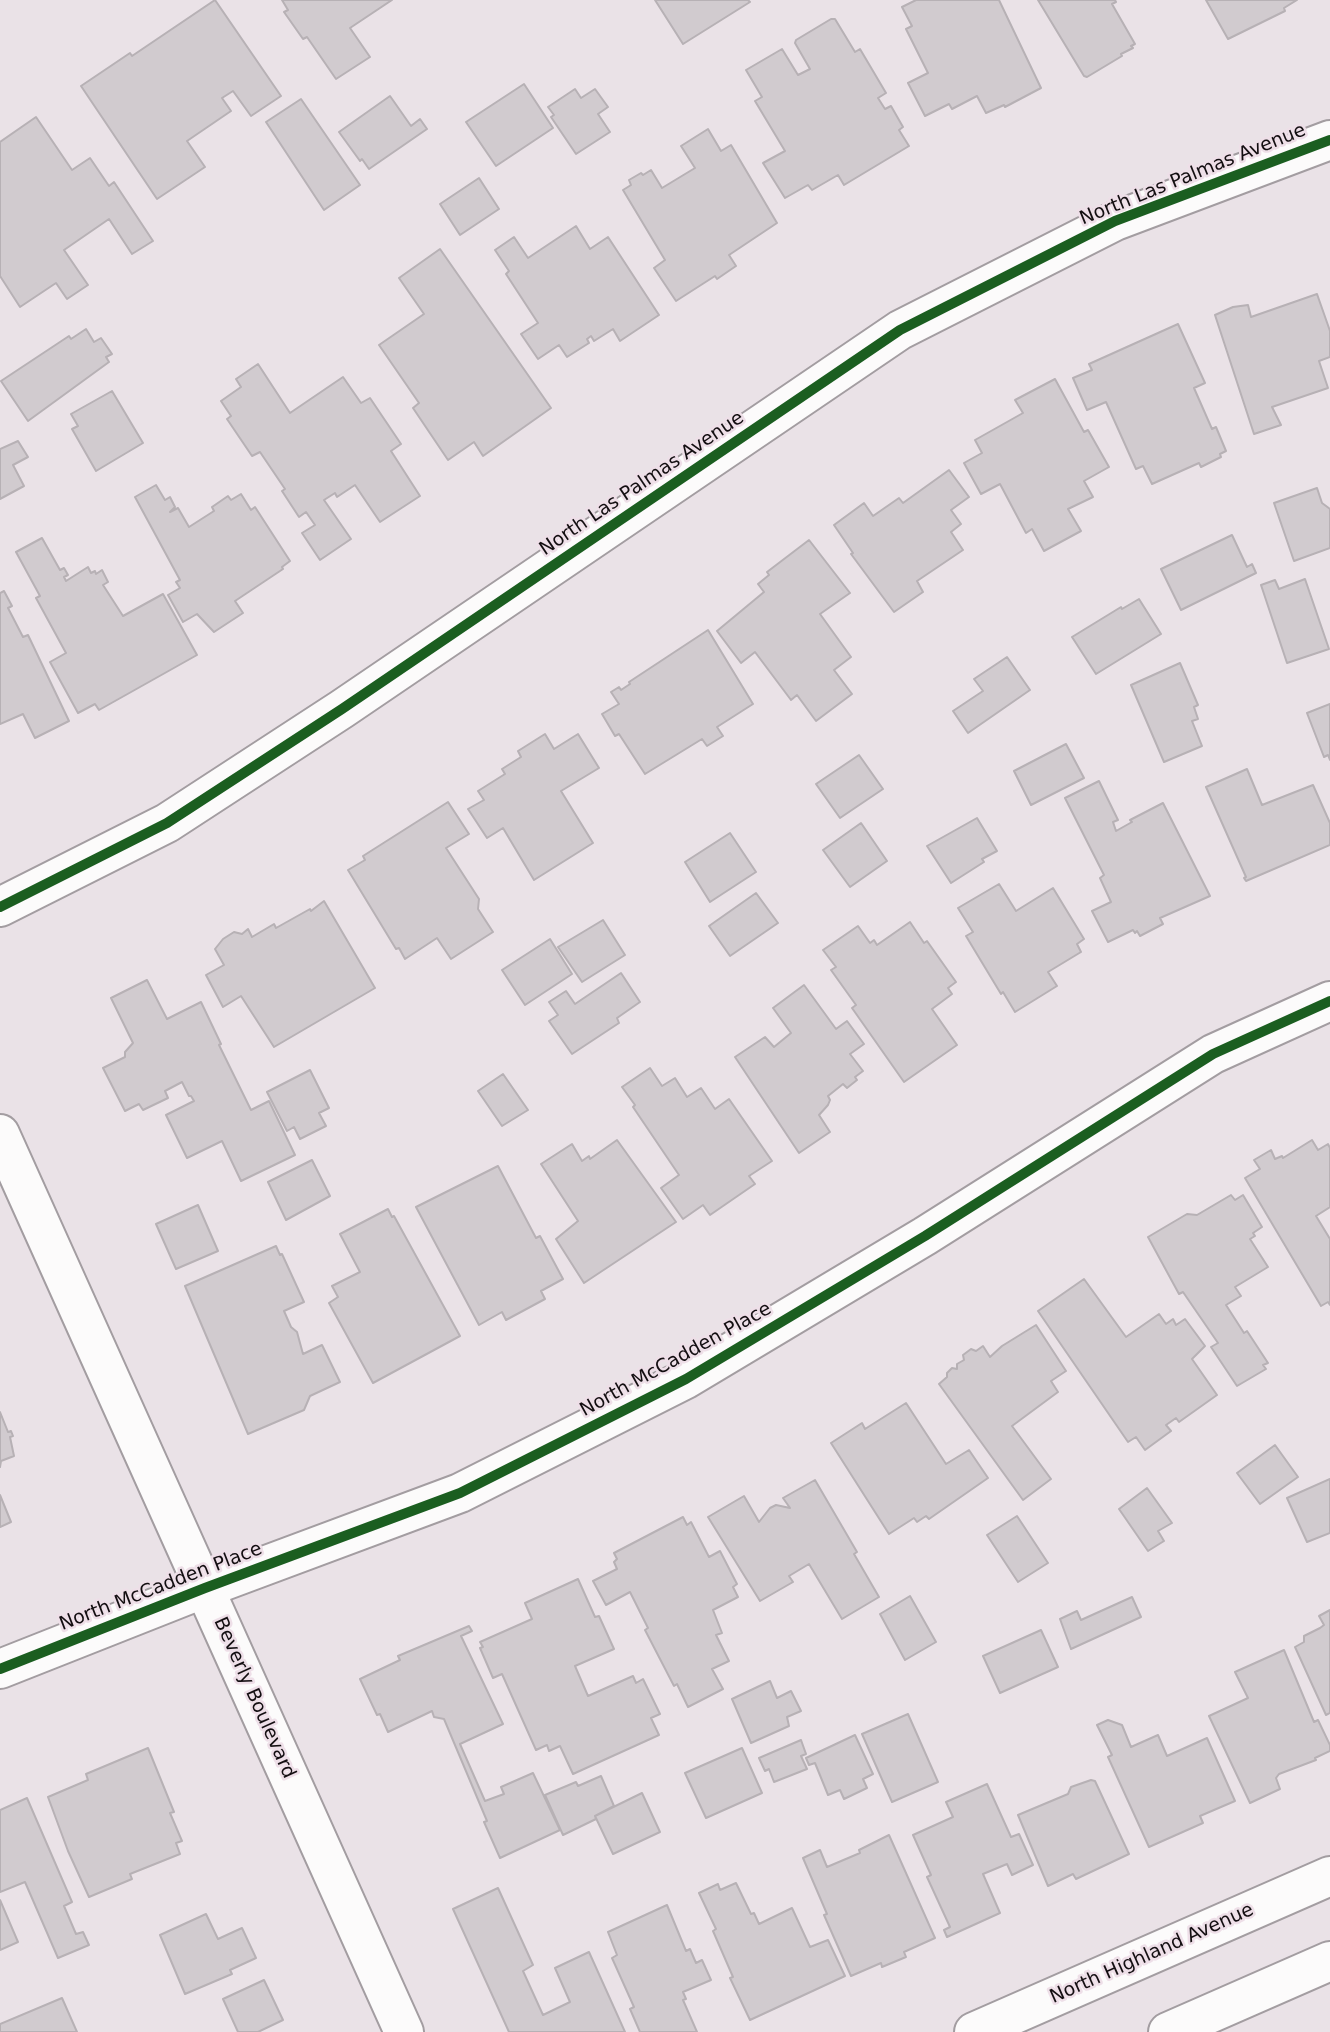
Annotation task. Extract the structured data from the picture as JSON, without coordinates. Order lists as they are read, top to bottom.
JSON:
{
  "streets": {
    "street": [
      "North Las Palmas Avenue",
      "North McCadden Place",
      "Beverly Boulevard",
      "North Highland Avenue"
    ]
  },
  "crossings": [
    ["North McCadden Place", "Beverly Boulevard"]
  ]
}
